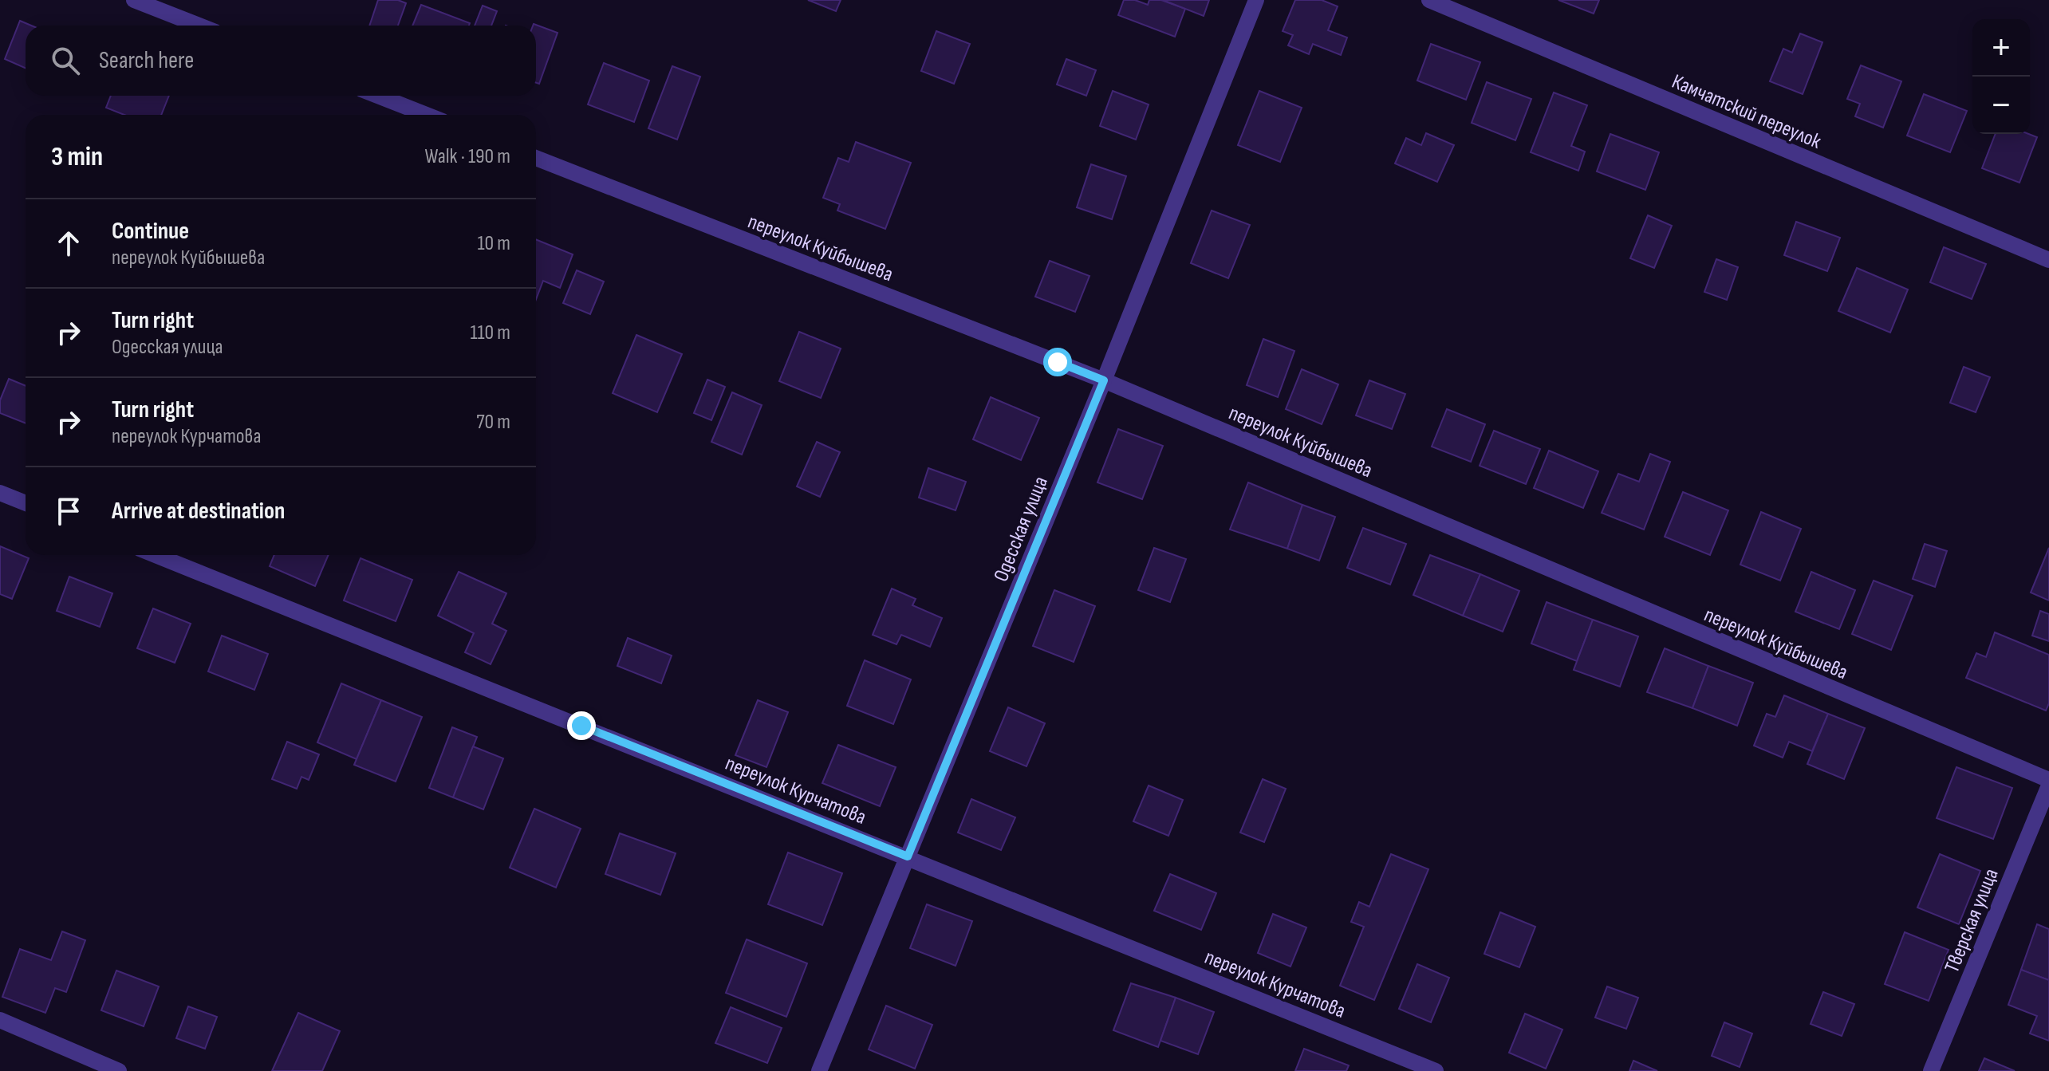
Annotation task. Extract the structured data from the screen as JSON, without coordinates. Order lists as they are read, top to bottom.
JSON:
{
  "streets": {
    "street": [
      "Камчатский переулок",
      "переулок Куйбышева",
      "Одесская улица",
      "переулок Курчатова",
      "Тверская улица"
    ]
  },
  "crossings": [
    ["переулок Куйбышева", "Одесская улица"],
    ["Одесская улица", "переулок Курчатова"]
  ],
  "page": {
    "map_buttons": ["+", "−"],
    "search": "Search here",
    "heading": ["3 min", "Walk · 190 m"],
    "list": [
      ["Continue", "переулок Куйбышева", "10 m"],
      ["Turn right", "Одесская улица", "110 m"],
      ["Turn right", "переулок Курчатова", "70 m"],
      "Arrive at destination"
    ]
  }
}
